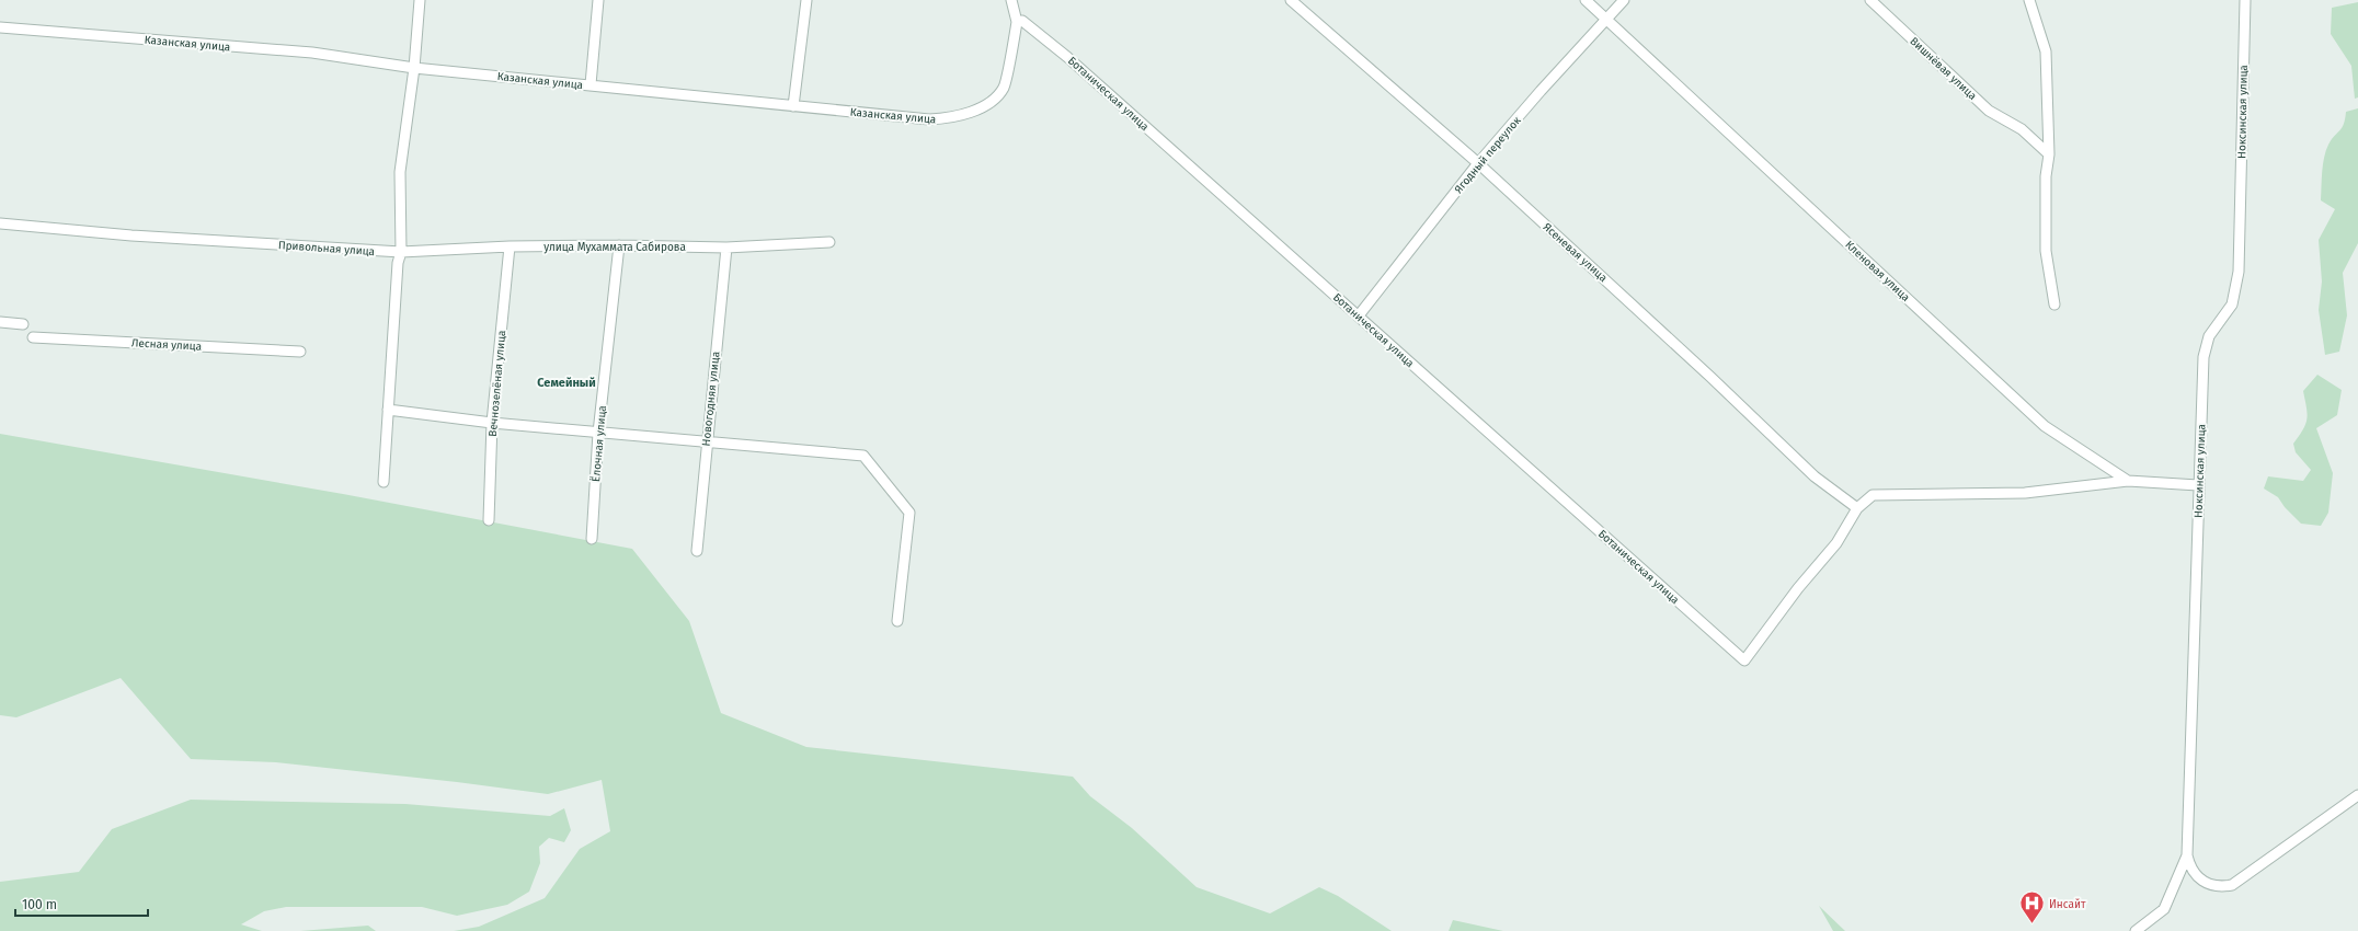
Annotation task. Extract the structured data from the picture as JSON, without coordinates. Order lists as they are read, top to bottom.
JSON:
{
  "streets": {
    "street": [
      "Казанская улица",
      "Вишнёвая улица",
      "Ботаническая улица",
      "Ноксинская улица",
      "Ягодный переулок",
      "улица Мухаммата Сабирова",
      "Привольная улица",
      "Ясеневая улица",
      "Кленовая улица",
      "Лесная улица",
      "Вечнозелёная улица",
      "Новогодняя улица",
      "Ёлочная улица"
    ]
  },
  "crossings": [
    ["Казанская улица", "Ботаническая улица"],
    ["Ботаническая улица", "Ягодный переулок"],
    ["Ботаническая улица", "Ясеневая улица"],
    ["Ноксинская улица", "Кленовая улица"],
    ["Ягодный переулок", "Ясеневая улица"],
    ["Ягодный переулок", "Кленовая улица"],
    ["улица Мухаммата Сабирова", "Привольная улица"],
    ["улица Мухаммата Сабирова", "Вечнозелёная улица"],
    ["улица Мухаммата Сабирова", "Новогодняя улица"],
    ["улица Мухаммата Сабирова", "Ёлочная улица"]
  ],
  "districts": ["Семейный"],
  "places": {
    "hospital": ["Инсайт"]
  },
  "scale_bar": "100 m"
}
